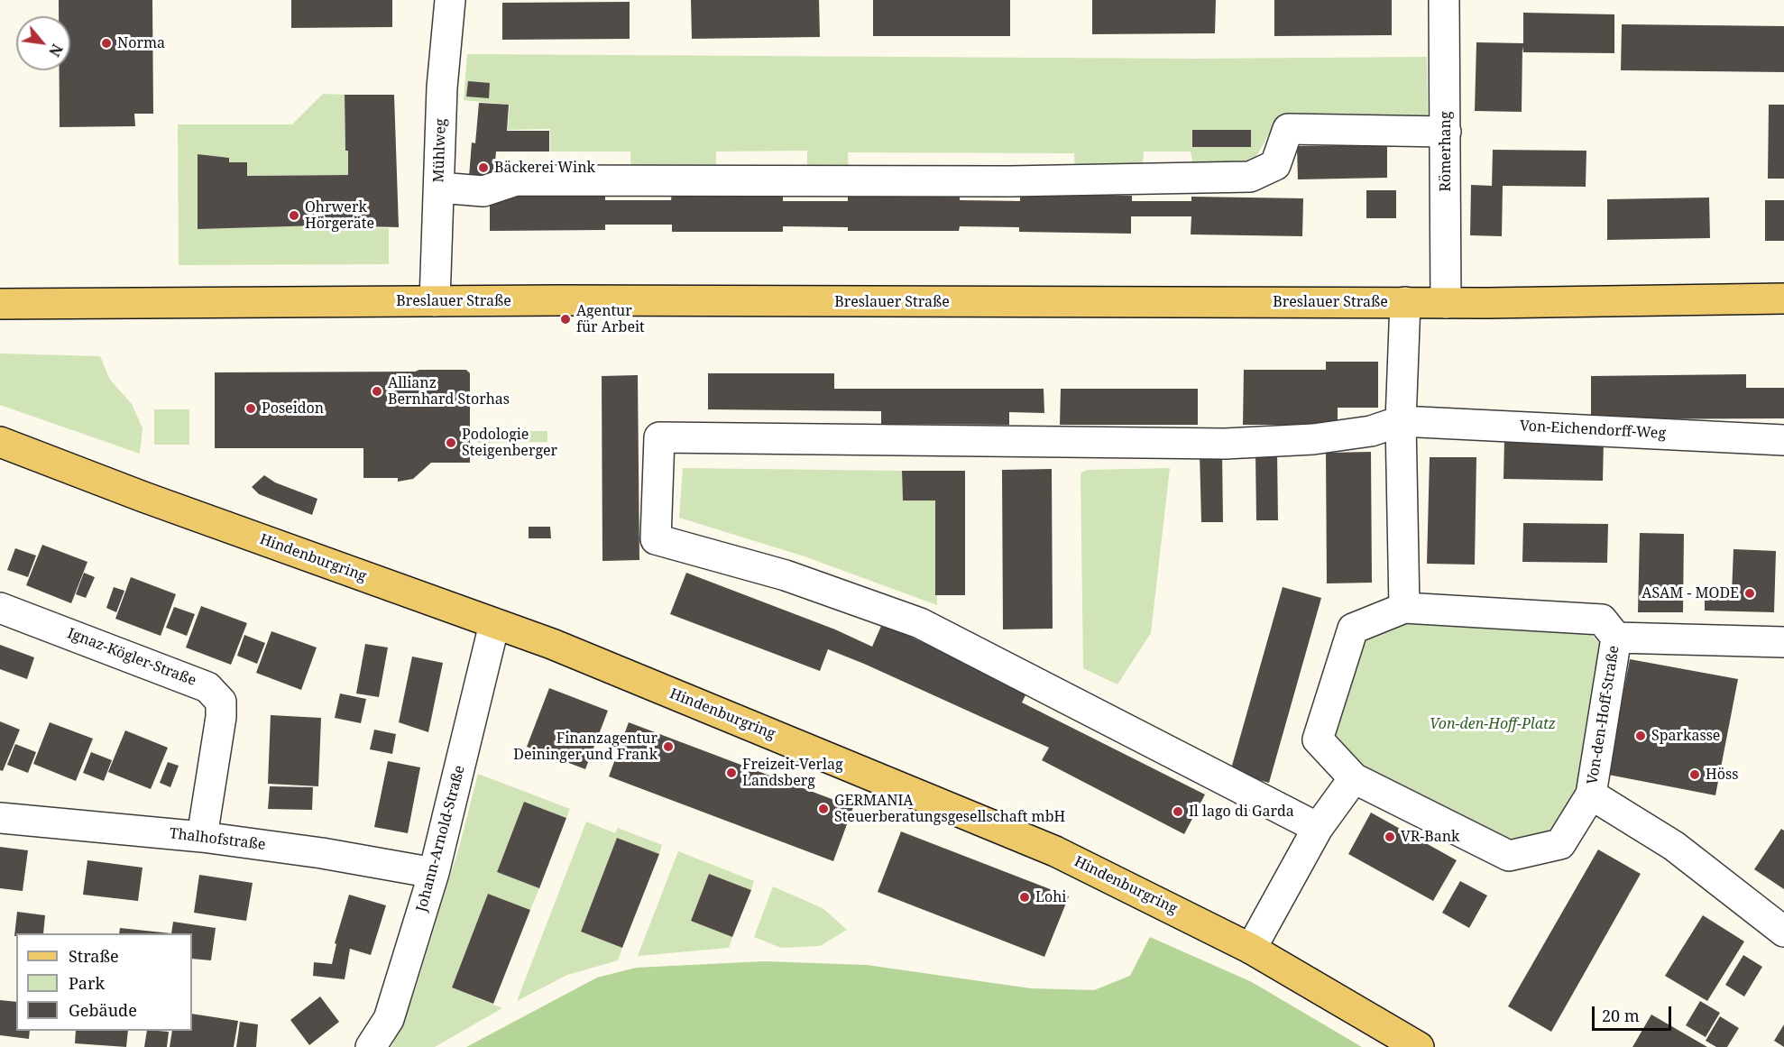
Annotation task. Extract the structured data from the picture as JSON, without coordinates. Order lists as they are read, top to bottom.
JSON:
{
  "streets": {
    "main road": ["Breslauer Straße", "Hindenburgring"],
    "street": [
      "Mühlweg",
      "Römerhang",
      "Von-Eichendorff-Weg",
      "Ignaz-Kögler-Straße",
      "Von-den-Hoff-Straße",
      "Johann-Arnold-Straße",
      "Thalhofstraße"
    ]
  },
  "crossings": [
    ["Mühlweg", "Breslauer Straße"],
    ["Römerhang", "Breslauer Straße"],
    ["Hindenburgring", "Johann-Arnold-Straße"],
    ["Ignaz-Kögler-Straße", "Thalhofstraße"],
    ["Johann-Arnold-Straße", "Thalhofstraße"]
  ],
  "parks": ["Von-den-Hoff-Platz"],
  "places": [
    "Norma",
    "Bäckerei Wink",
    "Ohrwerk Hörgeräte",
    "Agentur für Arbeit",
    "Allianz Bernhard Storhas",
    "Poseidon",
    "Podologie Steigenberger",
    "ASAM - MODE",
    "Sparkasse",
    "Finanzagentur Deininger und Frank",
    "Freizeit-Verlag Landsberg",
    "Höss",
    "GERMANIA Steuerberatungsgesellschaft mbH",
    "Il lago di Garda",
    "VR-Bank",
    "Lohi"
  ],
  "legend": ["Straße", "Park", "Gebäude"],
  "scale_bar": "20 m",
  "north": "bottom right"
}
